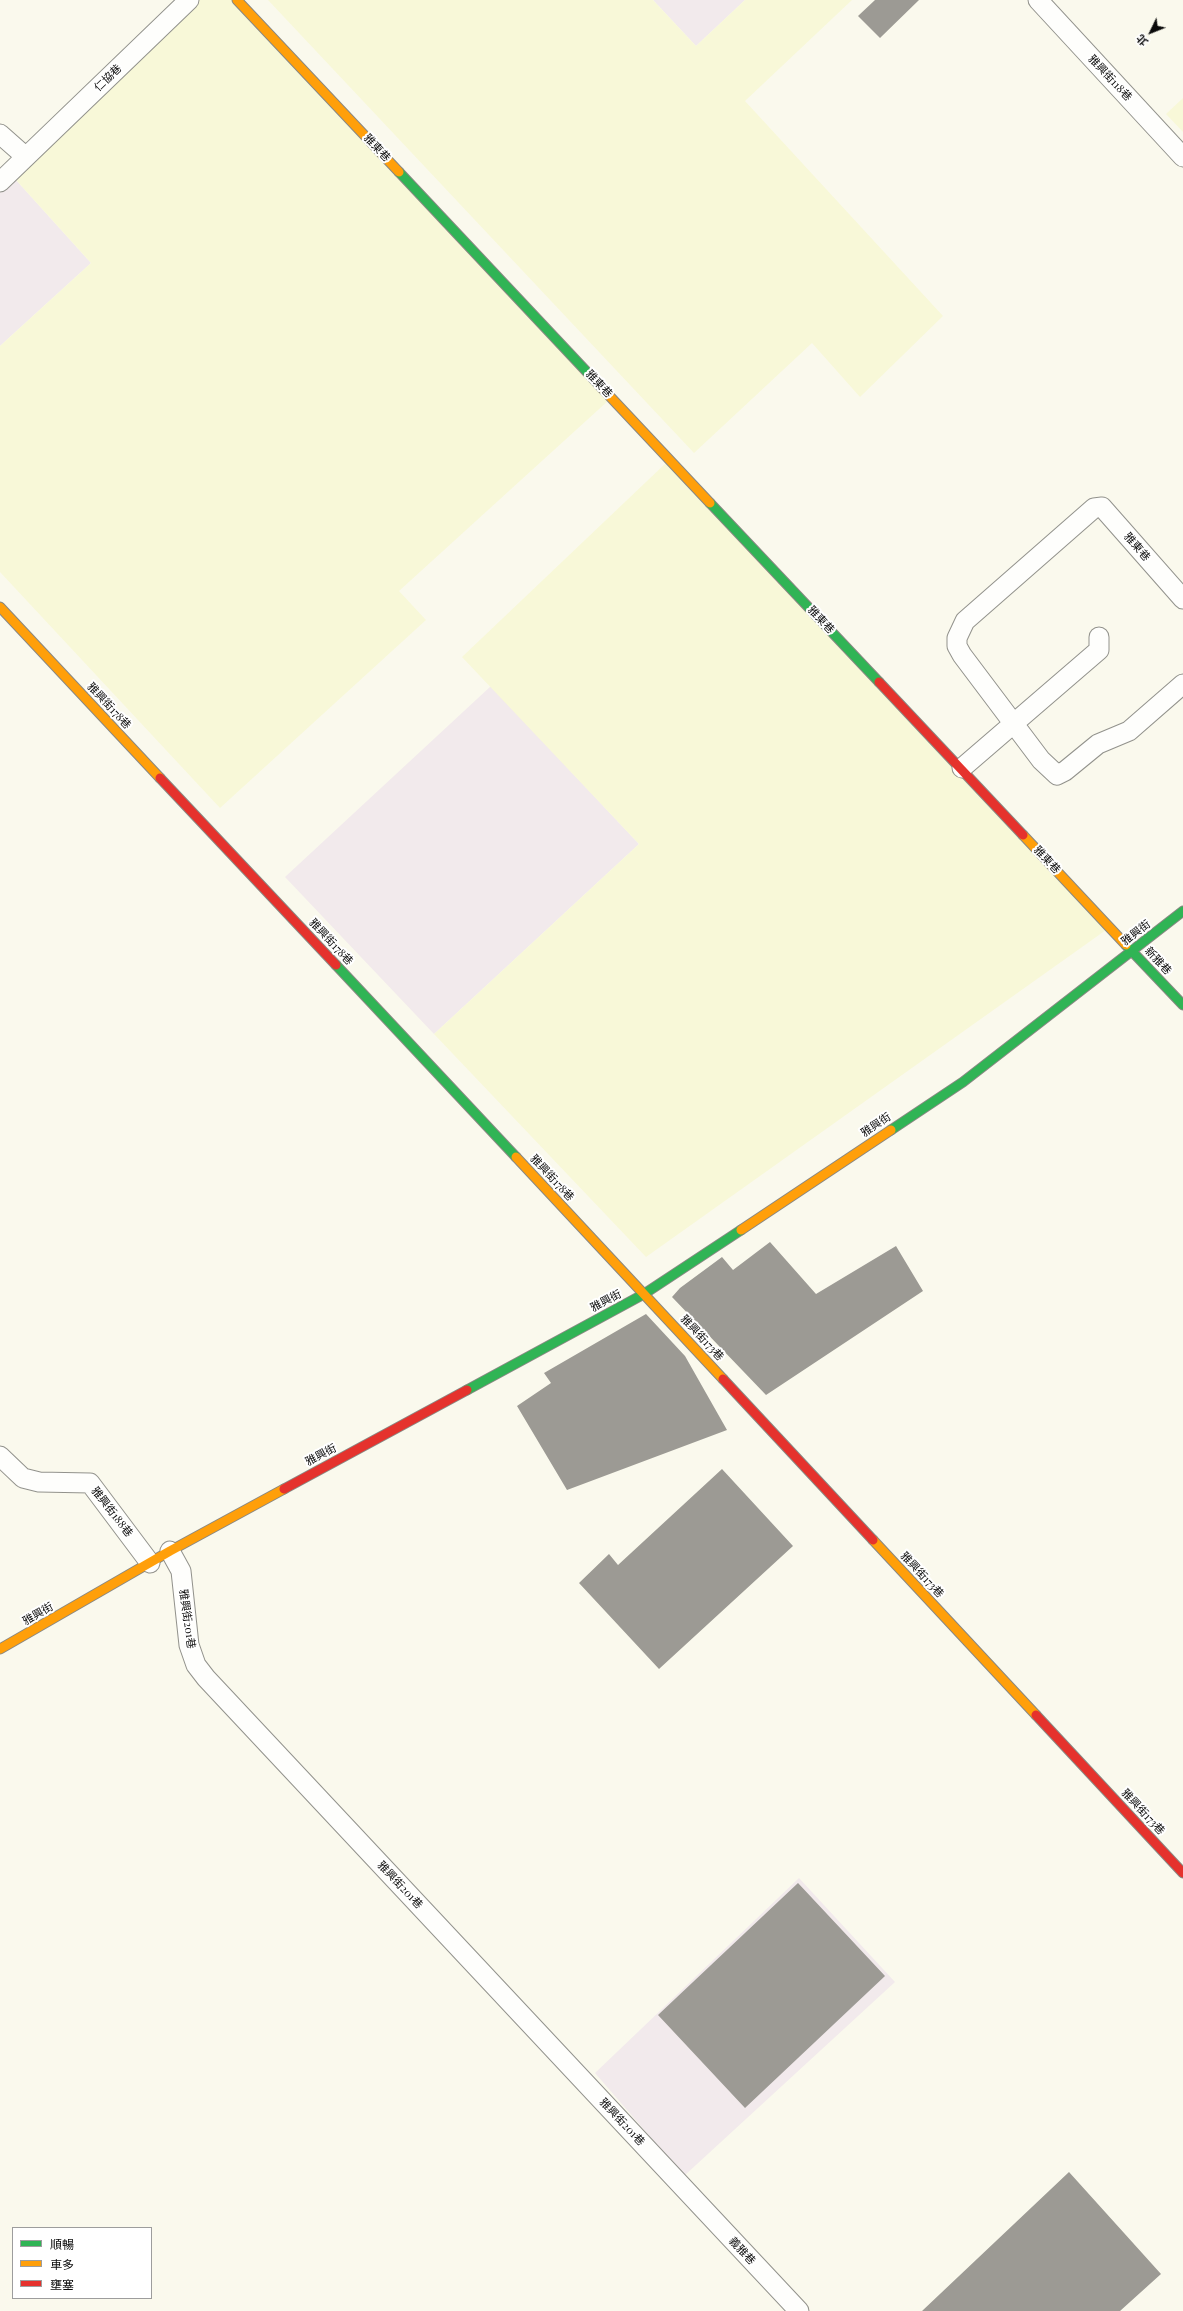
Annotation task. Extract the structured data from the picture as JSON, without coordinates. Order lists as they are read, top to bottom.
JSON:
{
  "streets": {
    "street": [
      "仁協巷",
      "雅興街118巷",
      "雅東巷",
      "雅興街178巷",
      "雅興街",
      "新雅巷",
      "雅興街173巷",
      "雅興街188巷",
      "雅興街201巷",
      "義雅巷"
    ]
  },
  "crossings": [
    ["雅東巷", "雅興街"],
    ["雅東巷", "新雅巷"],
    ["雅興街178巷", "雅興街"],
    ["雅興街178巷", "雅興街173巷"],
    ["雅興街", "新雅巷"],
    ["雅興街", "雅興街173巷"],
    ["雅興街", "雅興街188巷"],
    ["雅興街", "雅興街201巷"],
    ["雅興街201巷", "義雅巷"]
  ],
  "legend": ["順暢", "車多", "壅塞"],
  "north": "bottom left"
}
